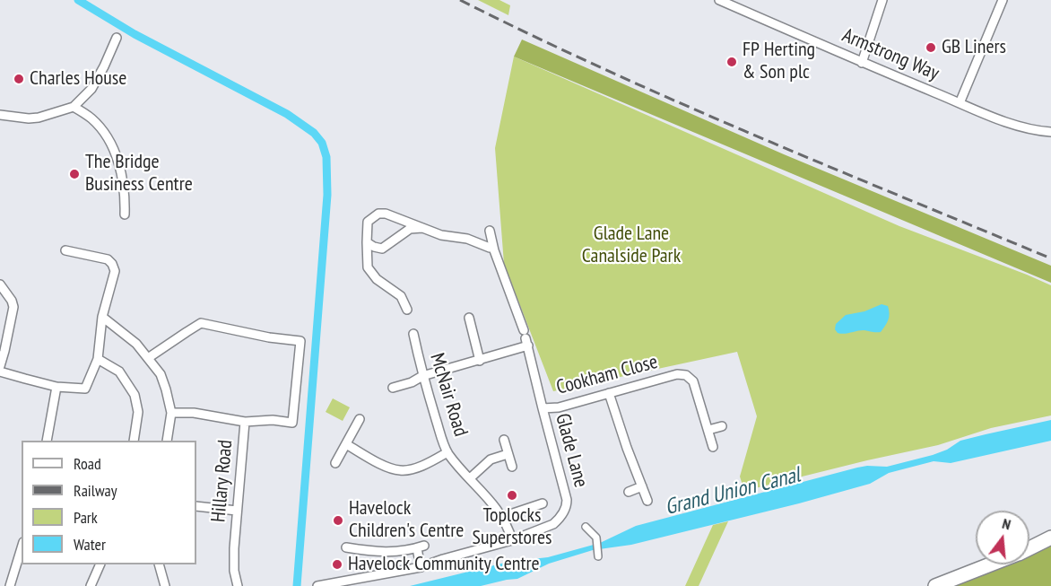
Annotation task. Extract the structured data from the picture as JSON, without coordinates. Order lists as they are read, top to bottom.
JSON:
{
  "streets": {
    "street": [
      "Armstrong Way",
      "Cookham Close",
      "McNair Road",
      "Glade Lane",
      "Hillary Road"
    ]
  },
  "crossings": [
    ["Cookham Close", "Glade Lane"],
    ["McNair Road", "Glade Lane"]
  ],
  "water": ["Grand Union Canal"],
  "parks": ["Glade Lane Canalside Park"],
  "places": [
    "GB Liners",
    "FP Herting & Son plc",
    "Charles House",
    "The Bridge Business Centre",
    "Toplocks Superstores",
    "Havelock Children's Centre",
    "Havelock Community Centre"
  ],
  "legend": [
    "Road",
    "Railway",
    "Park",
    "Water"
  ],
  "north": "top"
}
